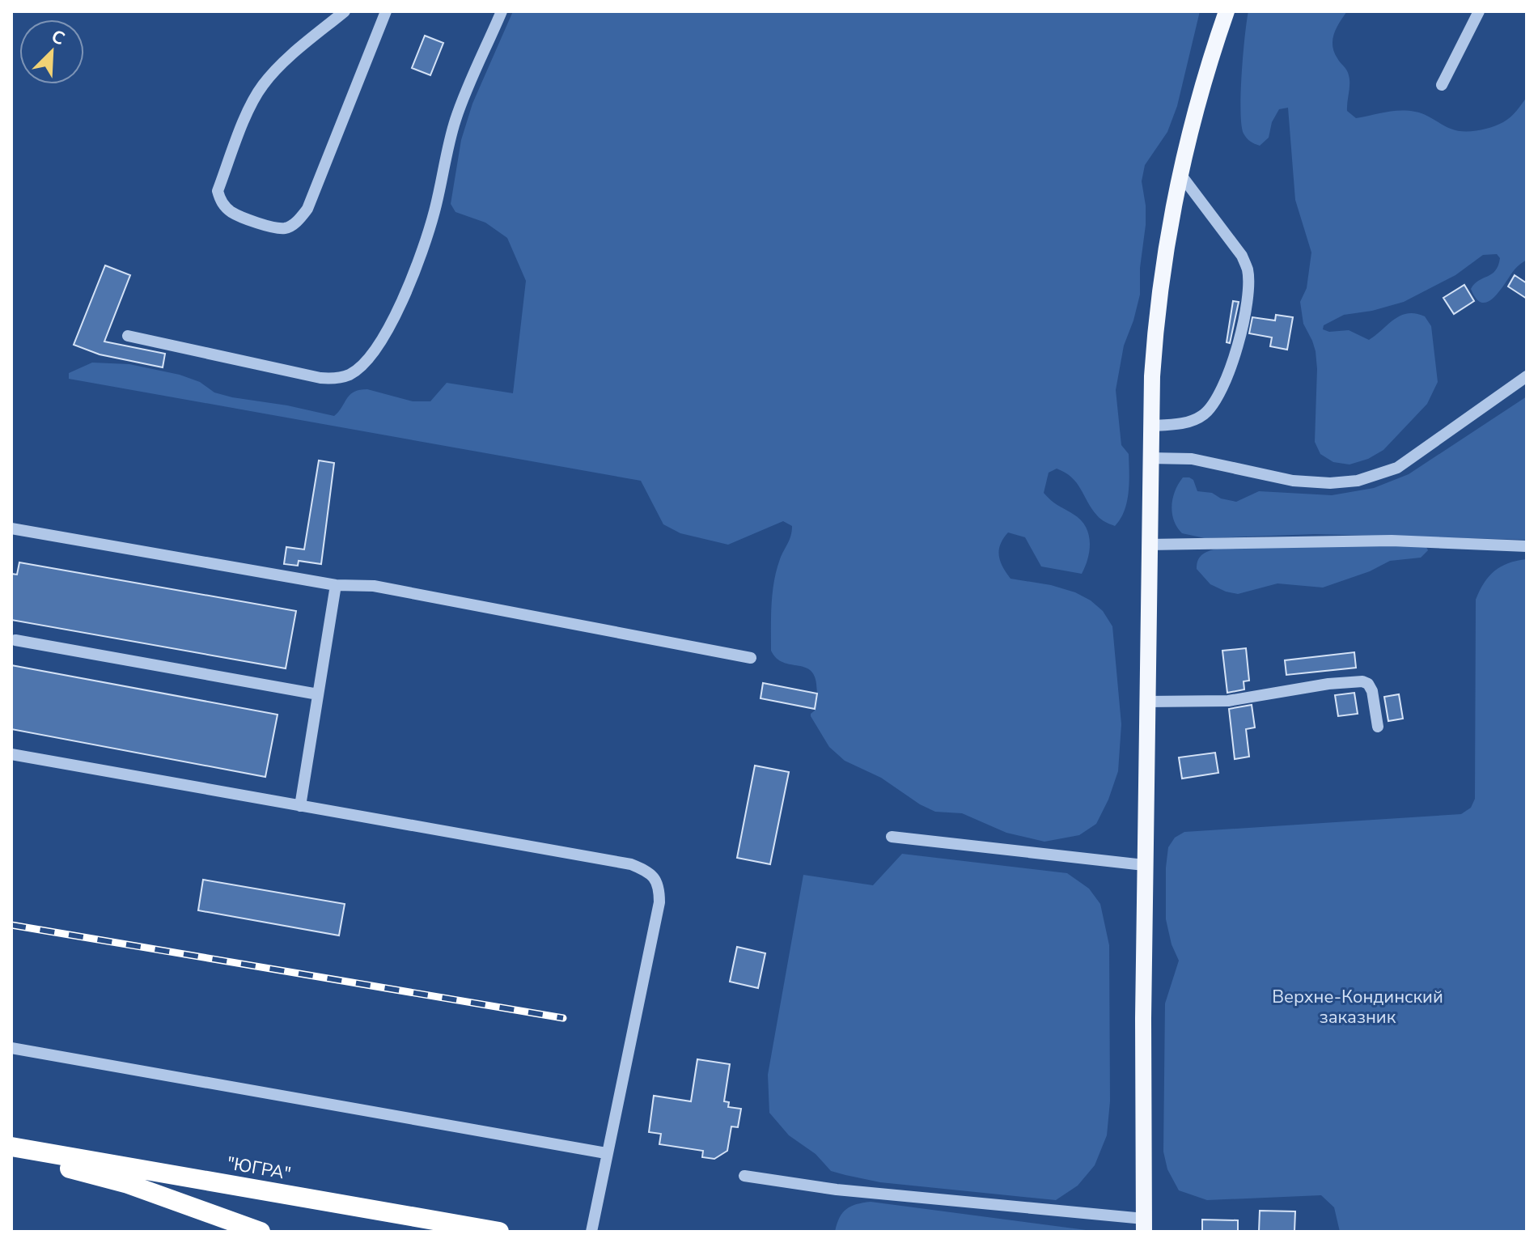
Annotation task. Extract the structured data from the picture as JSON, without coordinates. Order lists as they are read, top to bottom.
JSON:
{
  "streets": {
    "highway": ["\"ЮГРА\""]
  },
  "parks": ["Верхне-Кондинский заказник"],
  "north": "top right"
}
